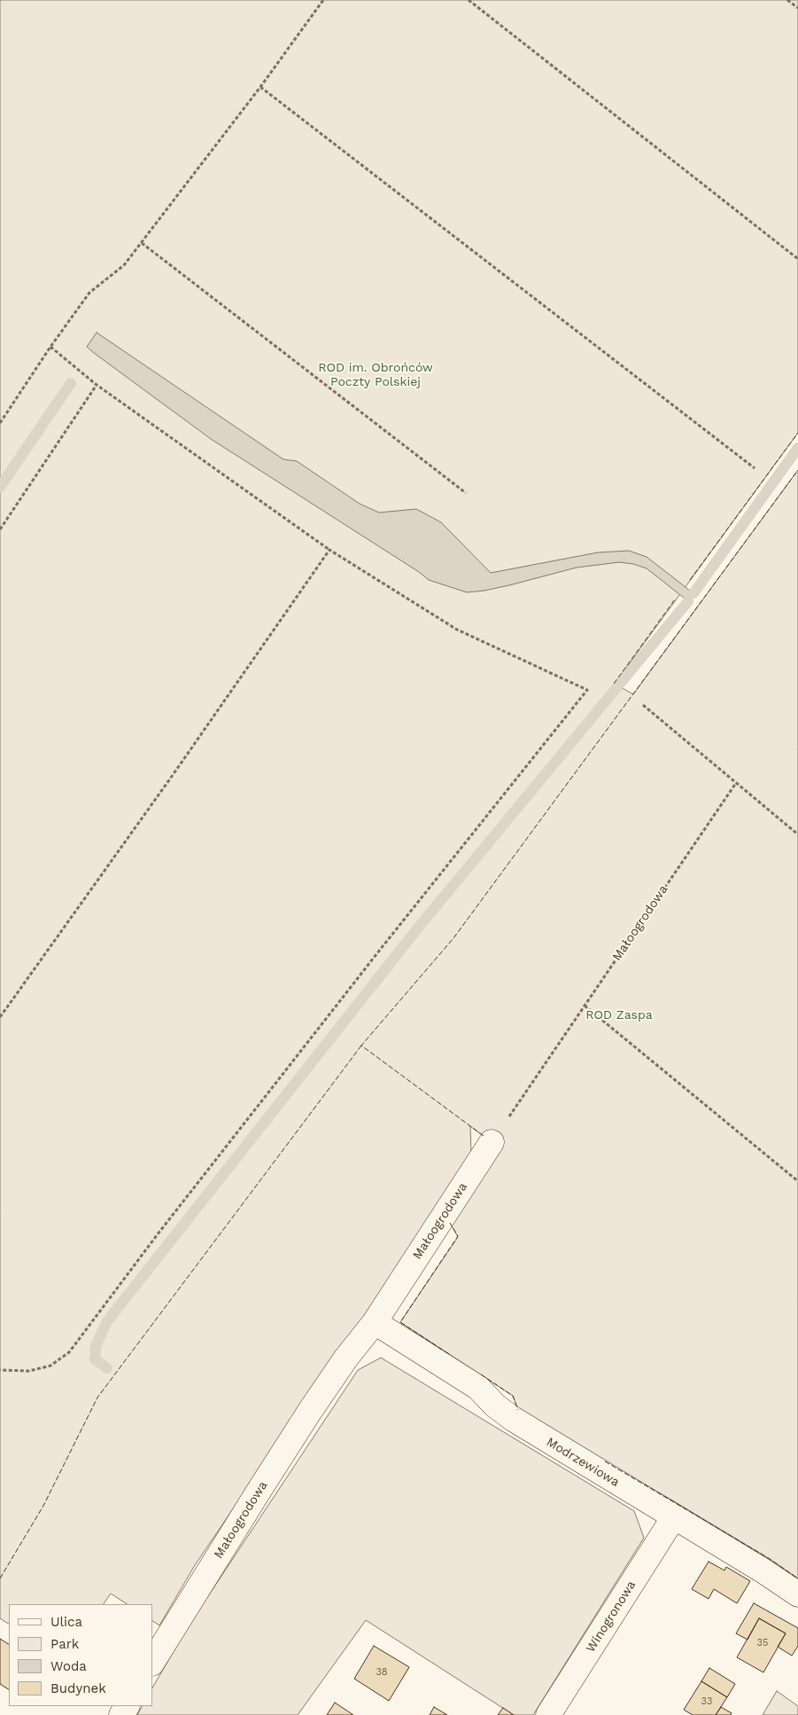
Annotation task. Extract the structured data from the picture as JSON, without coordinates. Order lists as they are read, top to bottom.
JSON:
{
  "streets": {
    "street": ["Małoogrodowa", "Modrzewiowa", "Winogronowa"]
  },
  "crossings": [
    ["Małoogrodowa", "Modrzewiowa"],
    ["Modrzewiowa", "Winogronowa"]
  ],
  "parks": ["ROD im. Obrońców Poczty Polskiej", "ROD Zaspa"],
  "house_numbers": ["35", "38", "33"],
  "legend": [
    "Ulica",
    "Park",
    "Woda",
    "Budynek"
  ]
}
